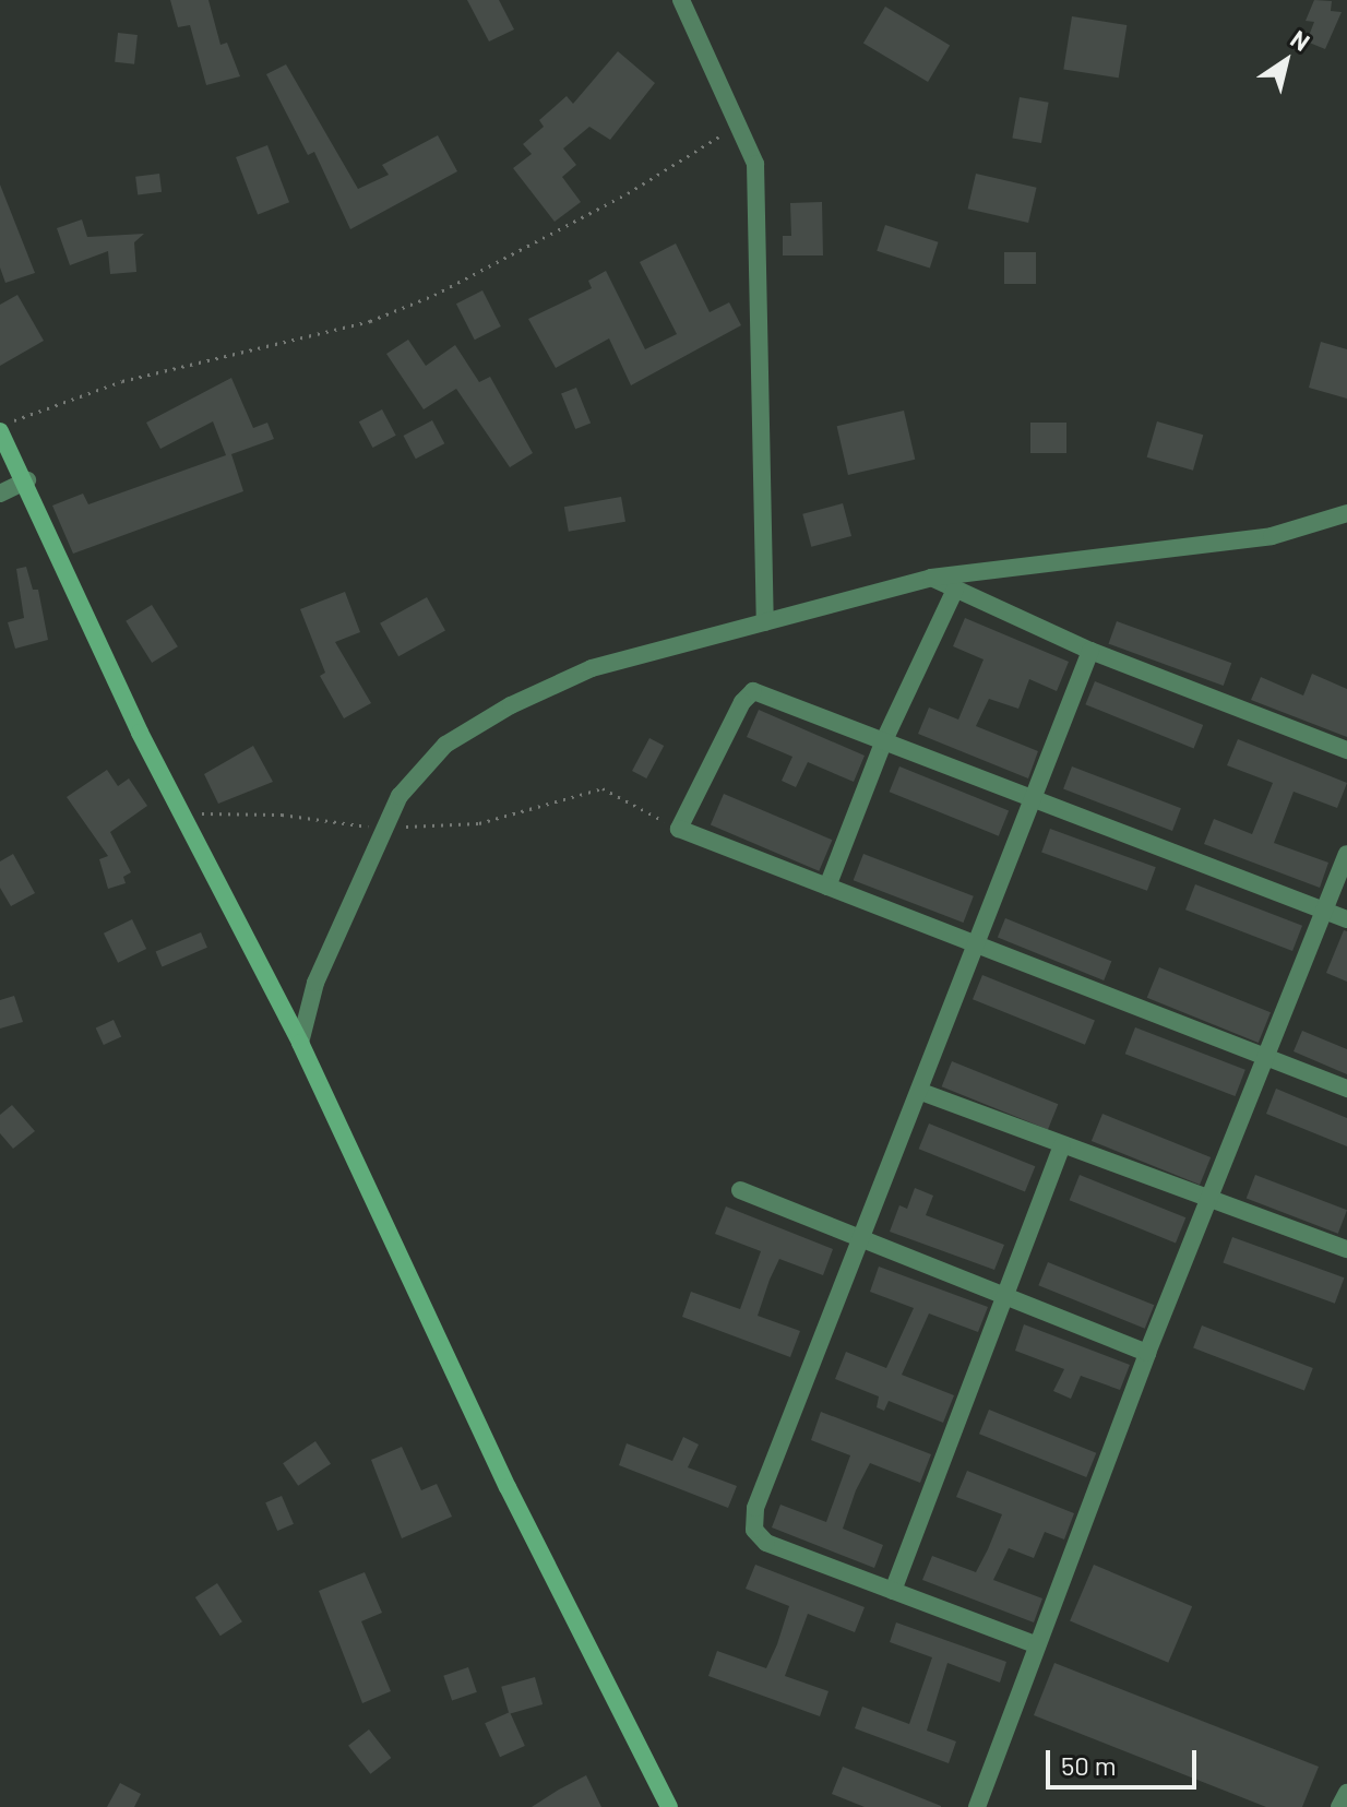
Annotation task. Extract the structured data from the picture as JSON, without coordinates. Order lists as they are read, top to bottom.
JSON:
{
  "scale_bar": "50 m",
  "north": "top right"
}
